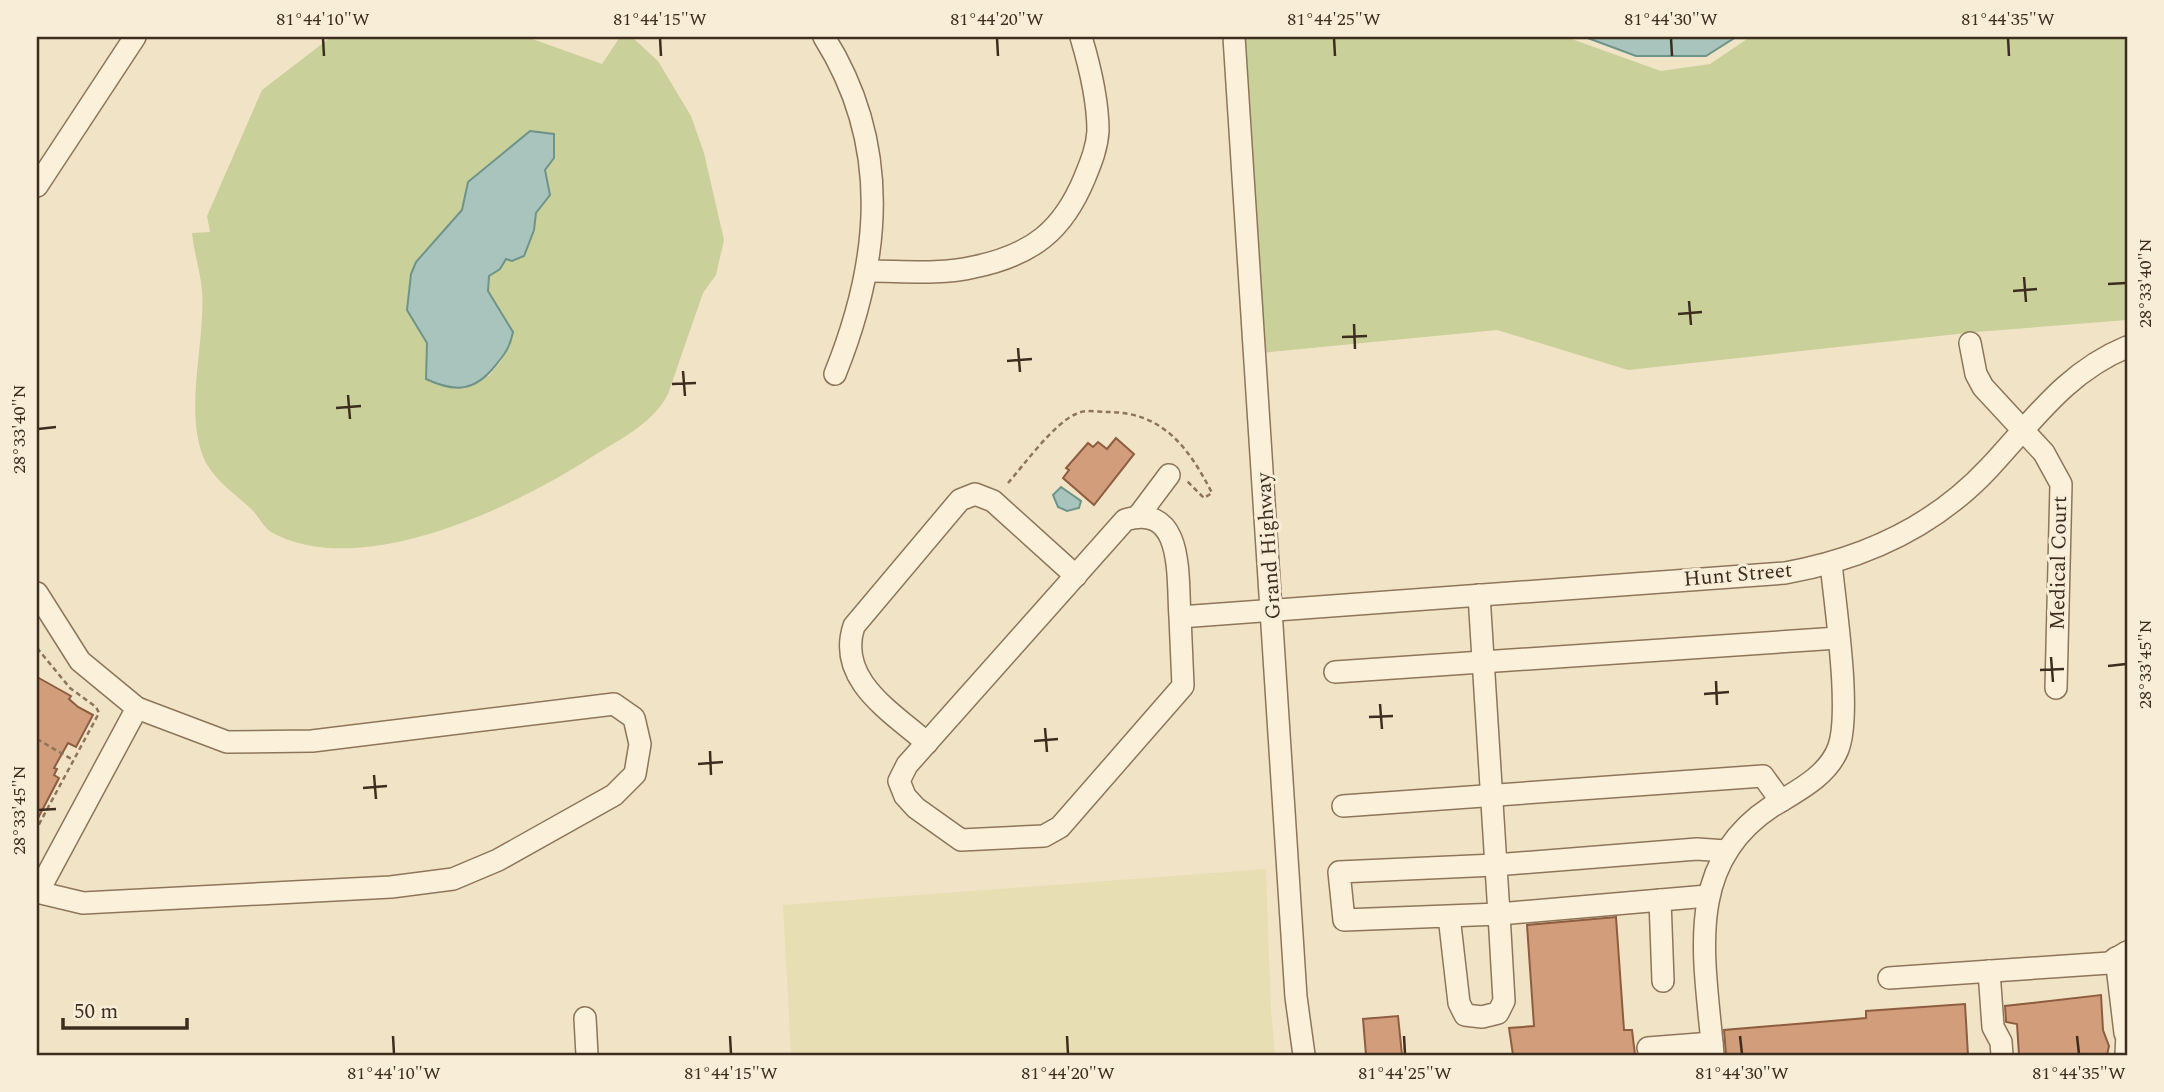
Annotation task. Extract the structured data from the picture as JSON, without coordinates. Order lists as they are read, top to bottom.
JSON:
{
  "streets": {
    "street": ["Grand Highway", "Medical Court", "Hunt Street"]
  },
  "crossings": [
    ["Grand Highway", "Hunt Street"],
    ["Medical Court", "Hunt Street"]
  ],
  "scale_bar": "50 m",
  "coordinates": [
    "81°44'10\"W",
    "81°44'15\"W",
    "81°44'20\"W",
    "81°44'25\"W",
    "81°44'30\"W",
    "81°44'35\"W",
    "28°33'40\"N",
    "28°33'45\"N"
  ]
}
